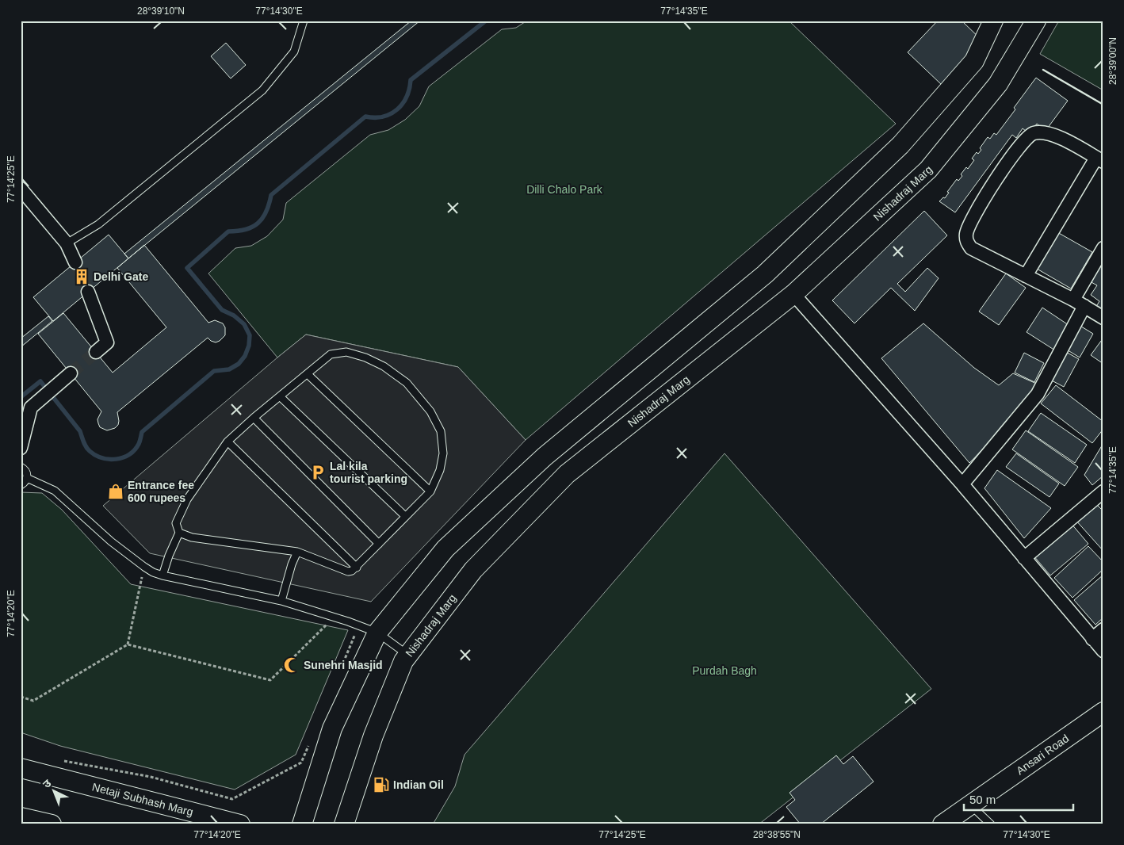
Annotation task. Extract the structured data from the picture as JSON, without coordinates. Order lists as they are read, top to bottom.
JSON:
{
  "streets": {
    "main road": ["Nishadraj Marg", "Ansari Road", "Netaji Subhash Marg"]
  },
  "parks": ["Dilli Chalo Park", "Purdah Bagh"],
  "places": {
    "building": ["Delhi Gate"],
    "parking": ["Lal kila tourist parking"],
    "shop": ["Entrance fee 600 rupees"],
    "mosque": ["Sunehri Masjid"],
    "fuel station": ["Indian Oil"]
  },
  "scale_bar": "50 m",
  "north": "top left",
  "coordinates": [
    "28°39'10\"N",
    "77°14'30\"E",
    "77°14'35\"E",
    "28°39'00\"N",
    "77°14'25\"E",
    "77°14'20\"E",
    "28°38'55\"N"
  ]
}
